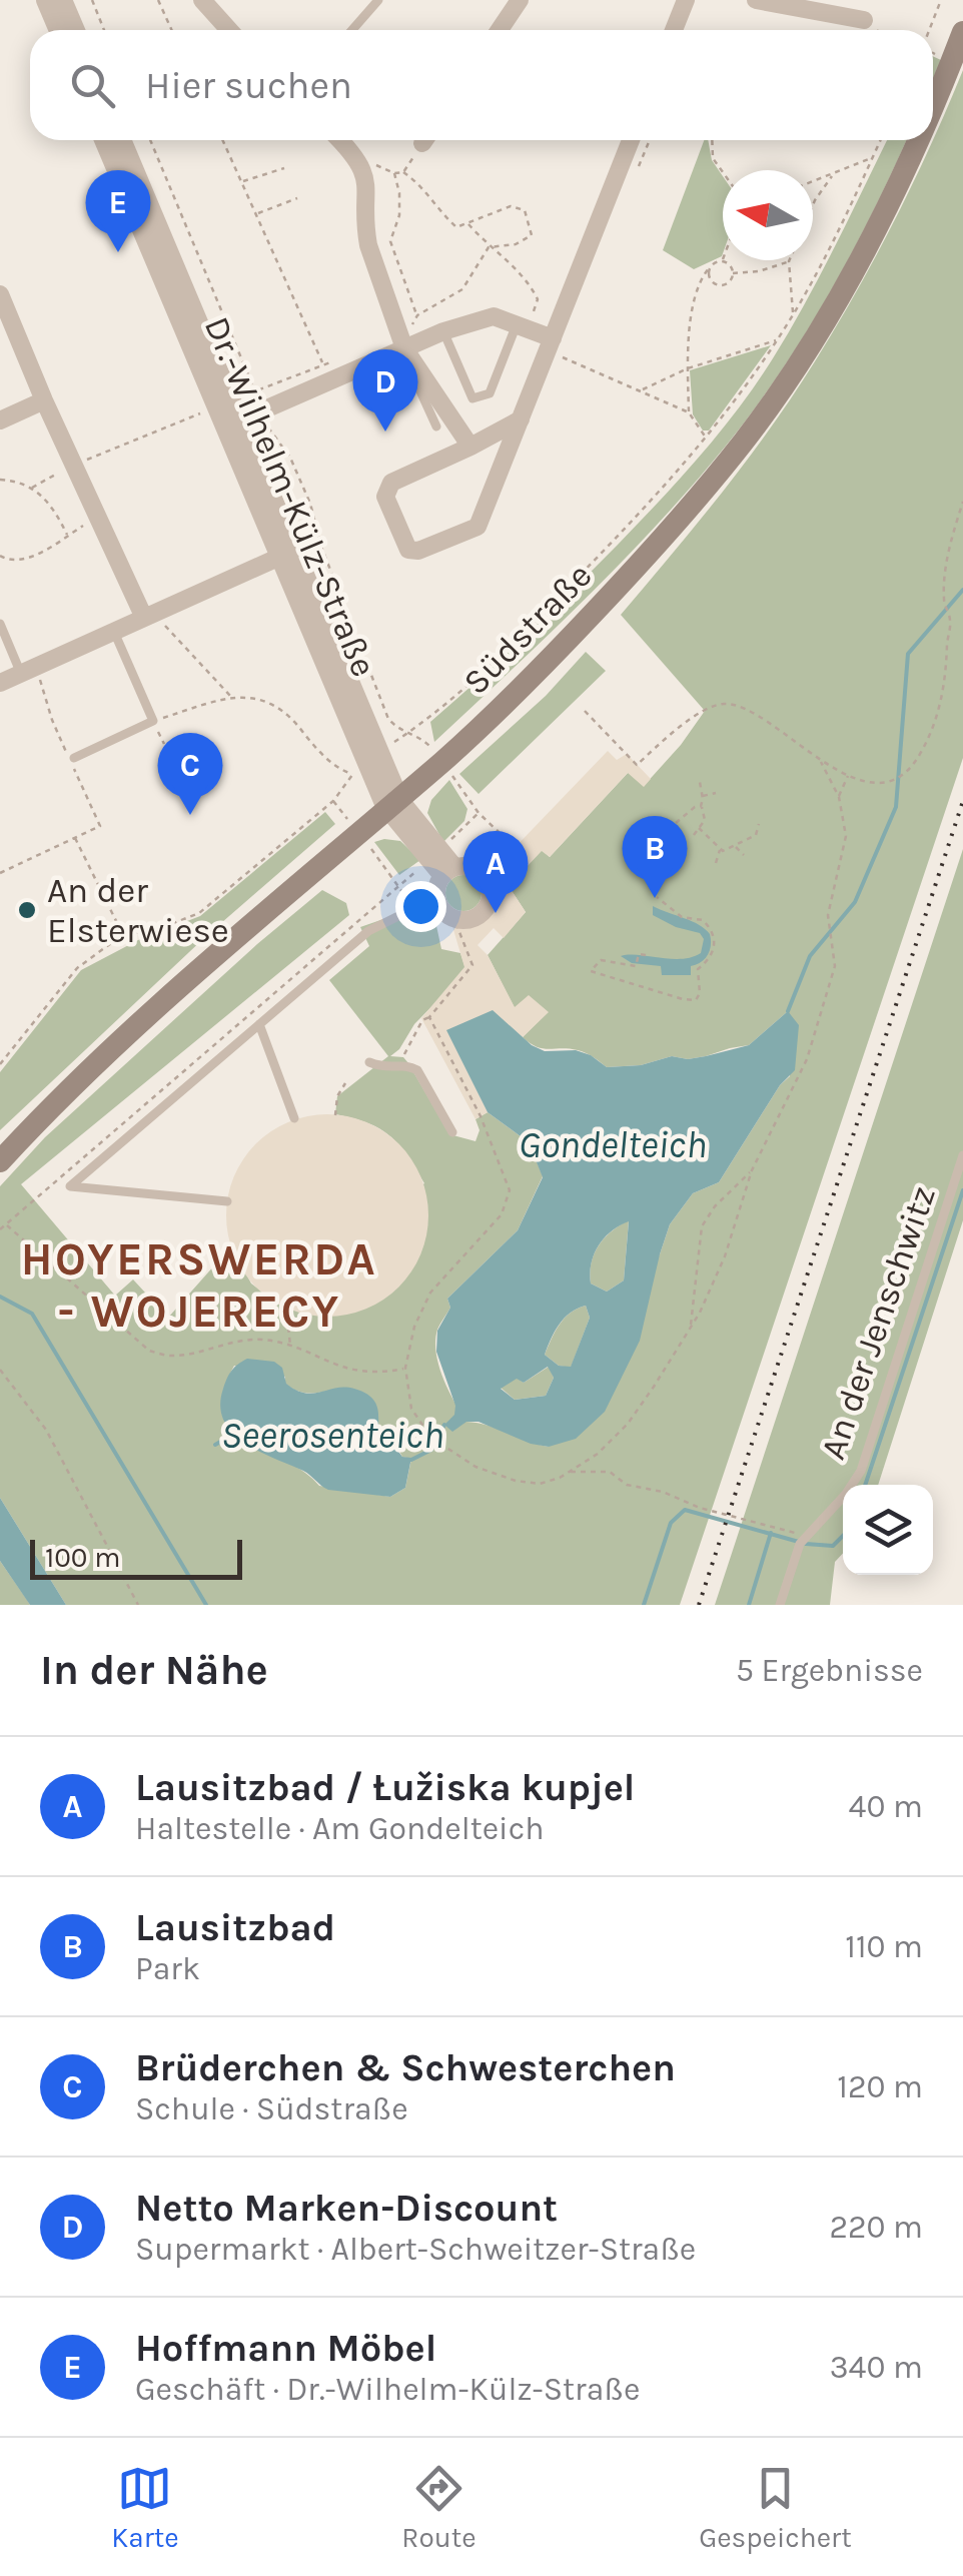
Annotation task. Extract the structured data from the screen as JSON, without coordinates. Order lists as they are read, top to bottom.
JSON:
{
  "streets": {
    "main road": ["Südstraße"],
    "street": ["Dr.-Wilhelm-Külz-Straße"],
    "lane": ["An der Jenschwitz"]
  },
  "crossings": [
    ["Dr.-Wilhelm-Külz-Straße", "Südstraße"]
  ],
  "districts": ["HOYERSWERDA - WOJERECY"],
  "water": ["Gondelteich", "Seerosenteich"],
  "places": ["An der Elsterwiese"],
  "scale_bar": "100 m",
  "north": "left",
  "page": {
    "search": "Hier suchen",
    "pins": [
      "E",
      "D",
      "C",
      "B",
      "A"
    ],
    "scale": "100 m",
    "heading": ["In der Nähe", "5 Ergebnisse"],
    "list": [
      {
        "mark": "A",
        "name": "Lausitzbad / Łužiska kupjel",
        "note": "Haltestelle · Am Gondelteich",
        "value": "40 m"
      },
      {
        "mark": "B",
        "name": "Lausitzbad",
        "note": "Park",
        "value": "110 m"
      },
      {
        "mark": "C",
        "name": "Brüderchen & Schwesterchen",
        "note": "Schule · Südstraße",
        "value": "120 m"
      },
      {
        "mark": "D",
        "name": "Netto Marken-Discount",
        "note": "Supermarkt · Albert-Schweitzer-Straße",
        "value": "220 m"
      },
      {
        "mark": "E",
        "name": "Hoffmann Möbel",
        "note": "Geschäft · Dr.-Wilhelm-Külz-Straße",
        "value": "340 m"
      }
    ],
    "nav": ["Karte", "Route", "Gespeichert"]
  }
}
